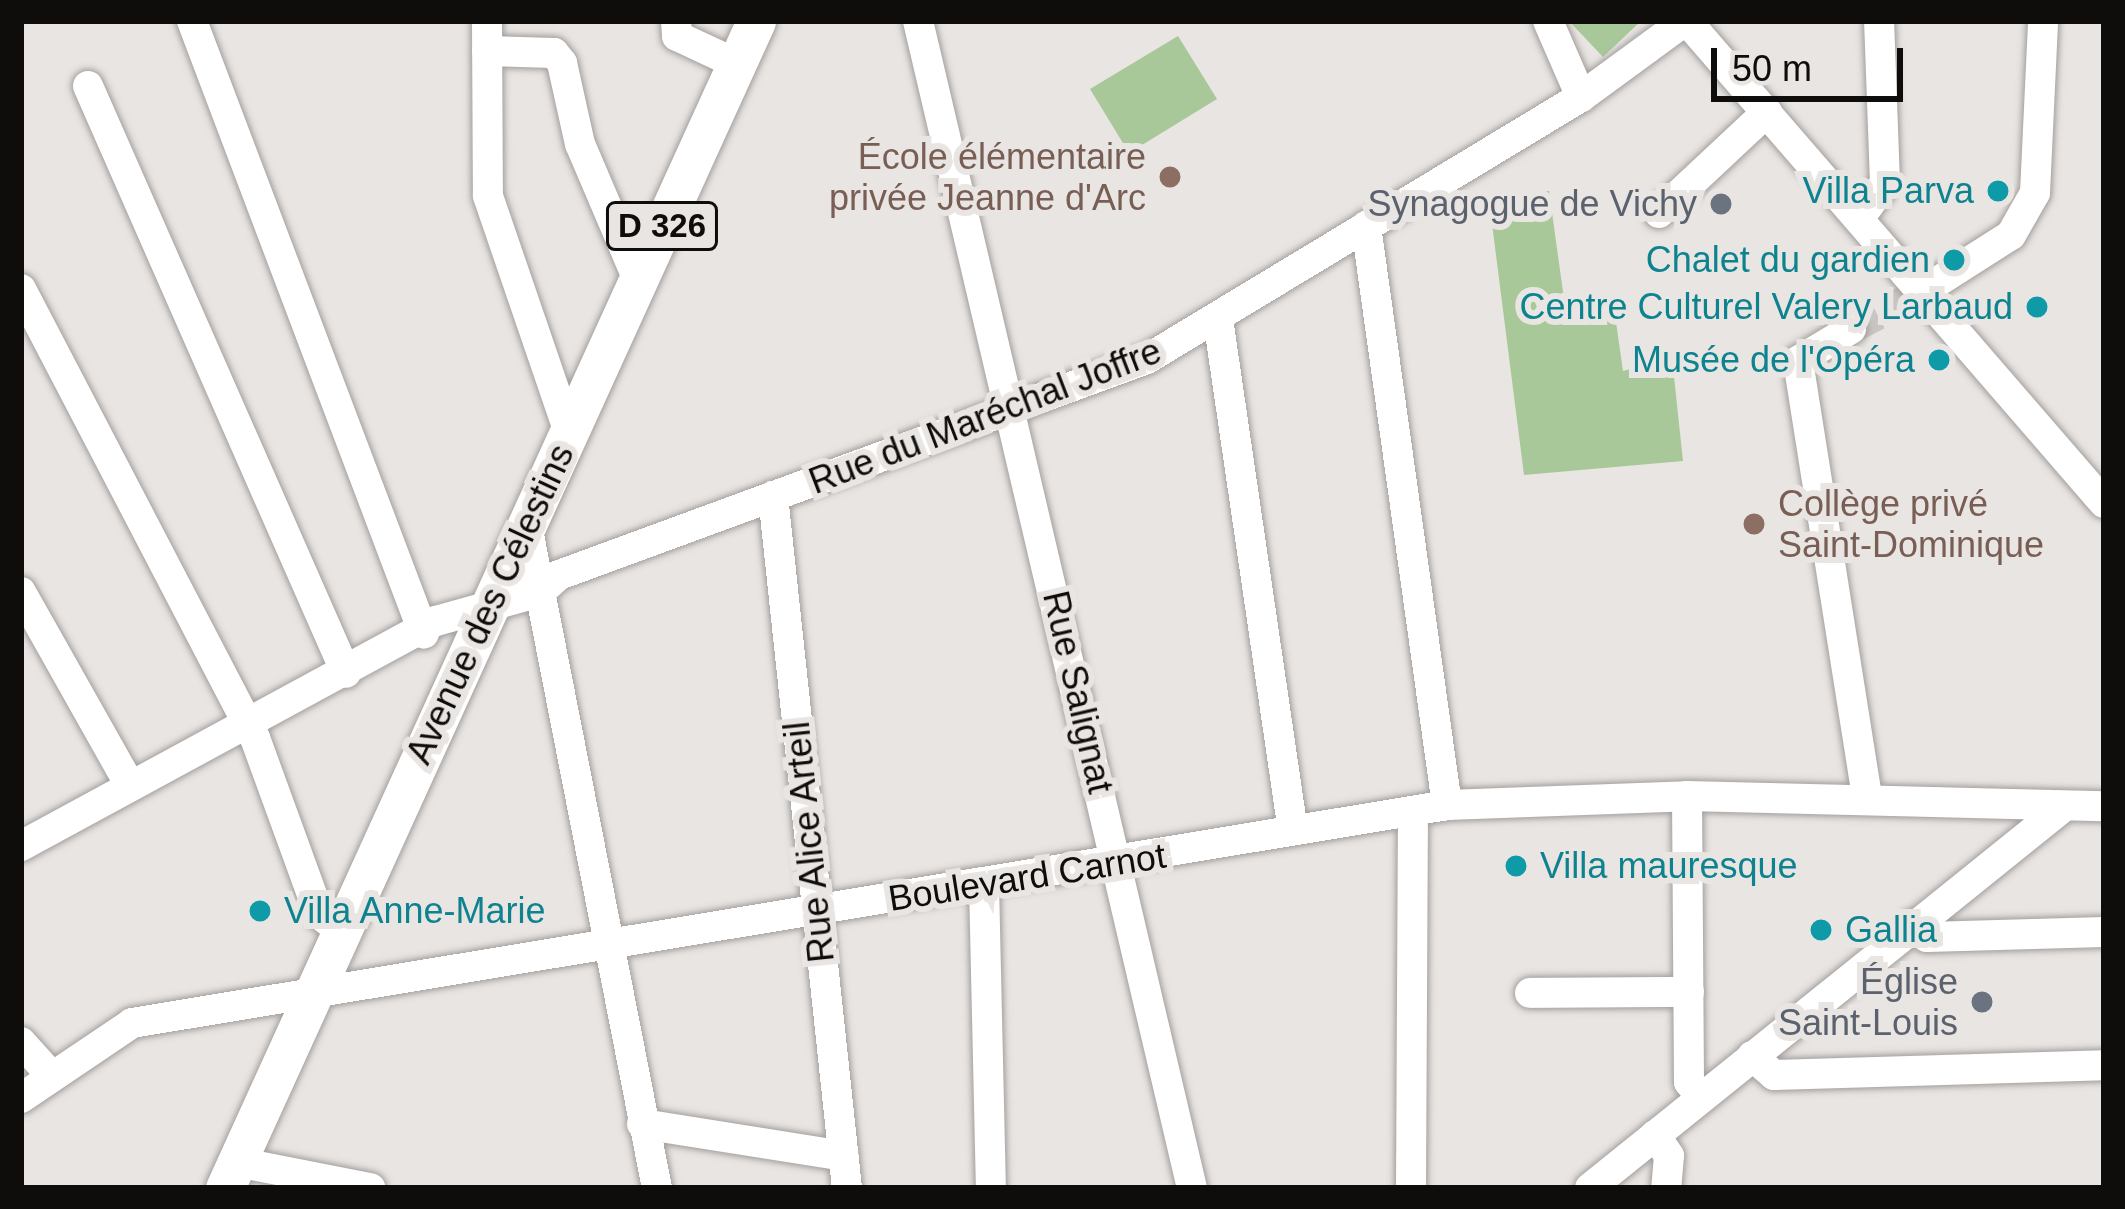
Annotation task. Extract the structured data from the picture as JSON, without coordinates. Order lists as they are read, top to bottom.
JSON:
{
  "streets": {
    "main road": ["D 326", "Avenue des Célestins"],
    "street": [
      "Rue du Maréchal Joffre",
      "Rue Salignat",
      "Rue Alice Arteil",
      "Boulevard Carnot"
    ]
  },
  "crossings": [
    ["Rue du Maréchal Joffre", "Avenue des Célestins"],
    ["Rue du Maréchal Joffre", "Rue Salignat"],
    ["Rue du Maréchal Joffre", "Rue Alice Arteil"],
    ["Avenue des Célestins", "Boulevard Carnot"],
    ["Rue Salignat", "Boulevard Carnot"],
    ["Rue Alice Arteil", "Boulevard Carnot"]
  ],
  "places": [
    "École élémentaire privée Jeanne d'Arc",
    "Villa Parva",
    "Synagogue de Vichy",
    "Chalet du gardien",
    "Centre Culturel Valery Larbaud",
    "Musée de l'Opéra",
    "Collège privé Saint-Dominique",
    "Villa mauresque",
    "Villa Anne-Marie",
    "Gallia",
    "Église Saint-Louis"
  ],
  "scale_bar": "50 m"
}
